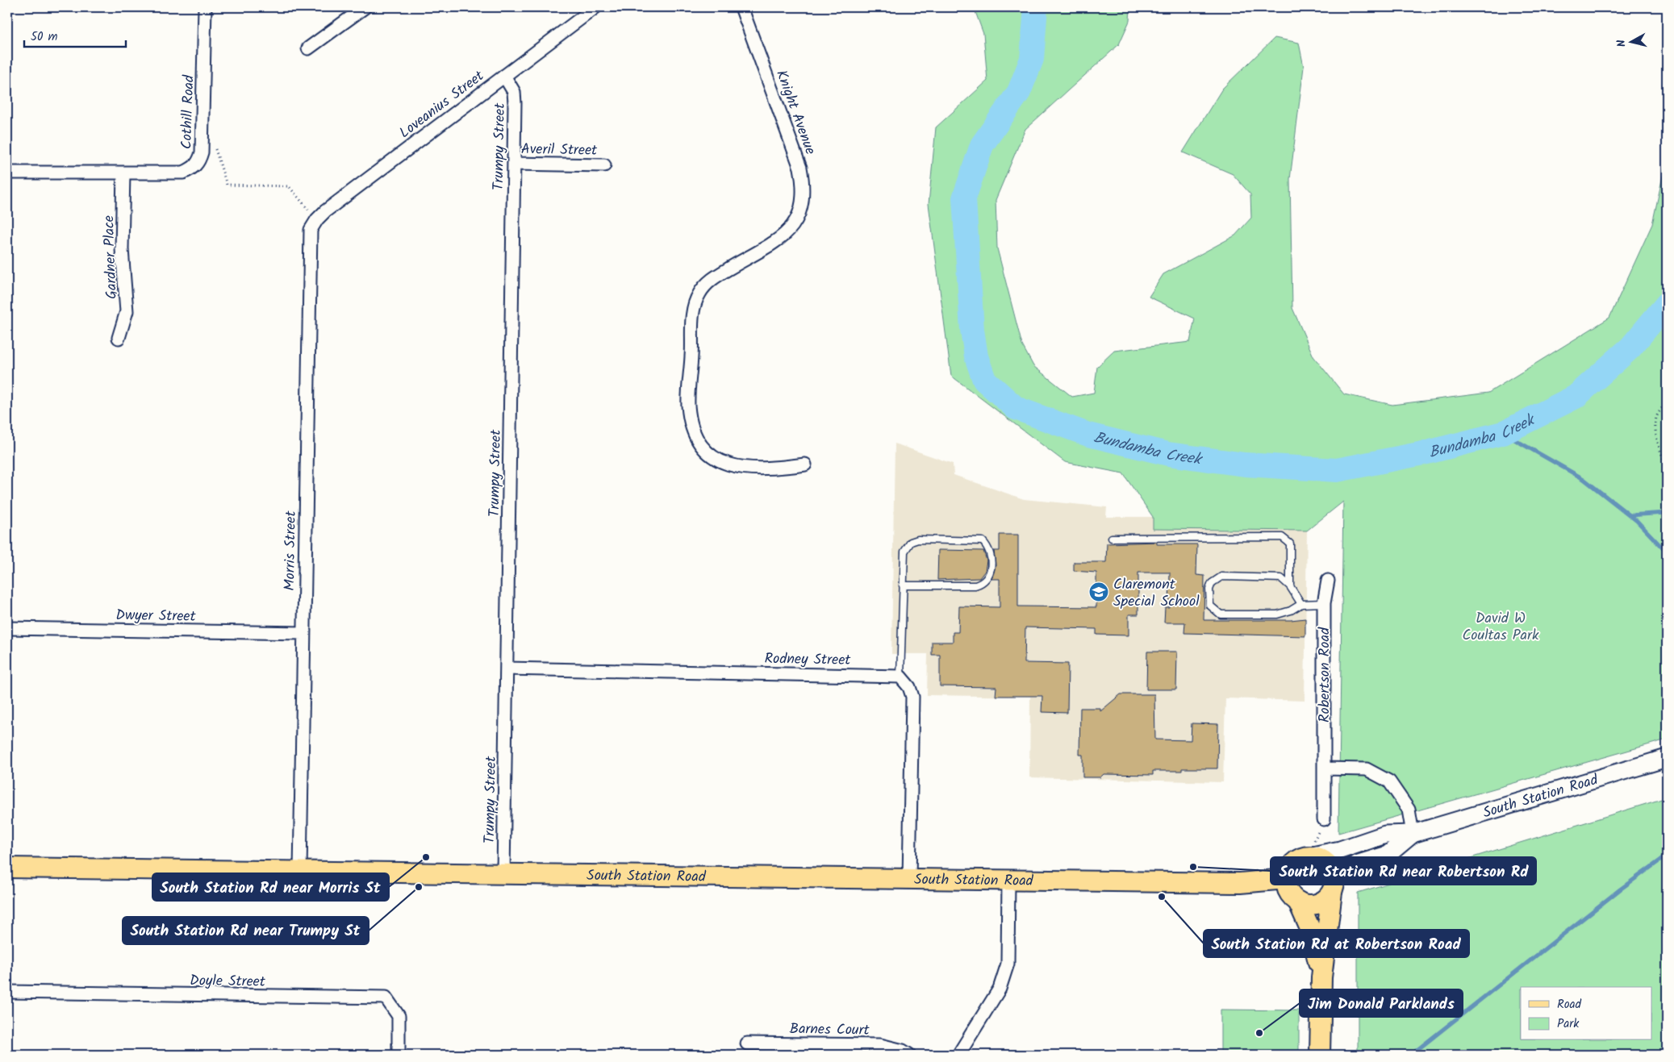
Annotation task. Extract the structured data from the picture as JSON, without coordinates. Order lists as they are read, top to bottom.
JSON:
{
  "streets": {
    "main road": ["South Station Road"],
    "street": [
      "Loveanius Street",
      "Cothill Road",
      "Knight Avenue",
      "Trumpy Street",
      "Averil Street",
      "Gardner Place",
      "Morris Street",
      "Dwyer Street",
      "Rodney Street",
      "Robertson Road",
      "Doyle Street",
      "Barnes Court"
    ]
  },
  "crossings": [
    ["Loveanius Street", "Trumpy Street"],
    ["Loveanius Street", "Morris Street"],
    ["Cothill Road", "Gardner Place"],
    ["Trumpy Street", "Averil Street"],
    ["Trumpy Street", "Rodney Street"],
    ["Trumpy Street", "South Station Road"],
    ["Morris Street", "Dwyer Street"],
    ["Morris Street", "South Station Road"]
  ],
  "water": ["Bundamba Creek"],
  "parks": ["David W Coultas Park"],
  "places": {
    "school or university": ["Claremont Special School"],
    "other": [
      "South Station Rd near Morris St",
      "South Station Rd near Robertson Rd",
      "South Station Rd near Trumpy St",
      "South Station Rd at Robertson Road",
      "Jim Donald Parklands"
    ]
  },
  "legend": ["Road", "Park"],
  "scale_bar": "50 m",
  "north": "left"
}
